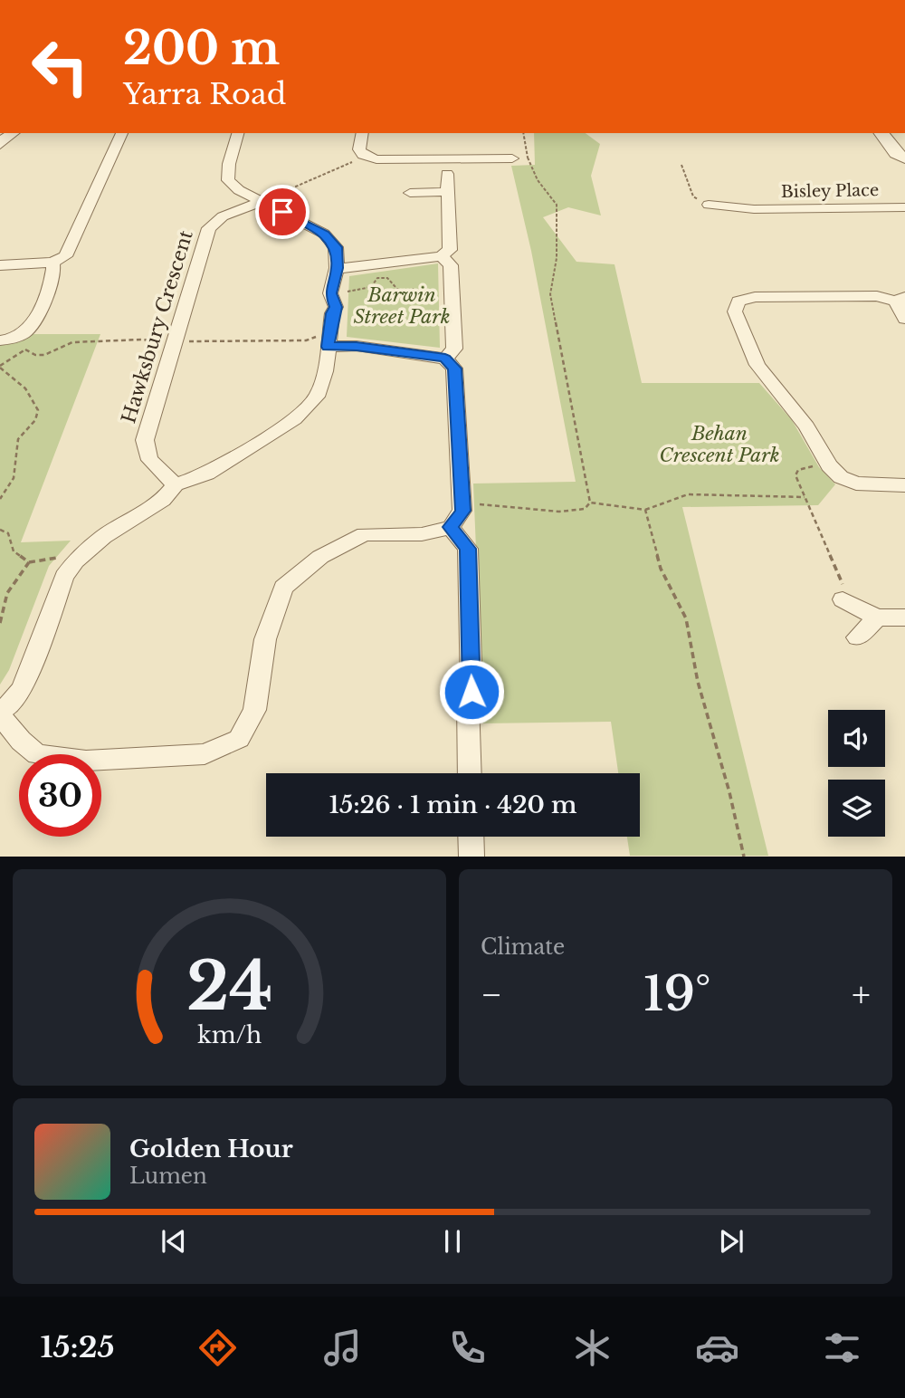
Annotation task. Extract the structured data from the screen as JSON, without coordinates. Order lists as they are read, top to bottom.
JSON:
{
  "streets": {
    "street": ["Bisley Place", "Hawksbury Crescent"]
  },
  "parks": ["Barwin Street Park", "Behan Crescent Park"],
  "page": {
    "turn": ["200 m", "Yarra Road"],
    "limit": "30",
    "trip": "15:26 · 1 min · 420 m",
    "tile": "Climate",
    "heat": ["−", "19°", "+"],
    "song": ["Golden Hour", "Lumen"],
    "tabs": "15:25",
    "gauge": ["24", "km/h"]
  }
}
